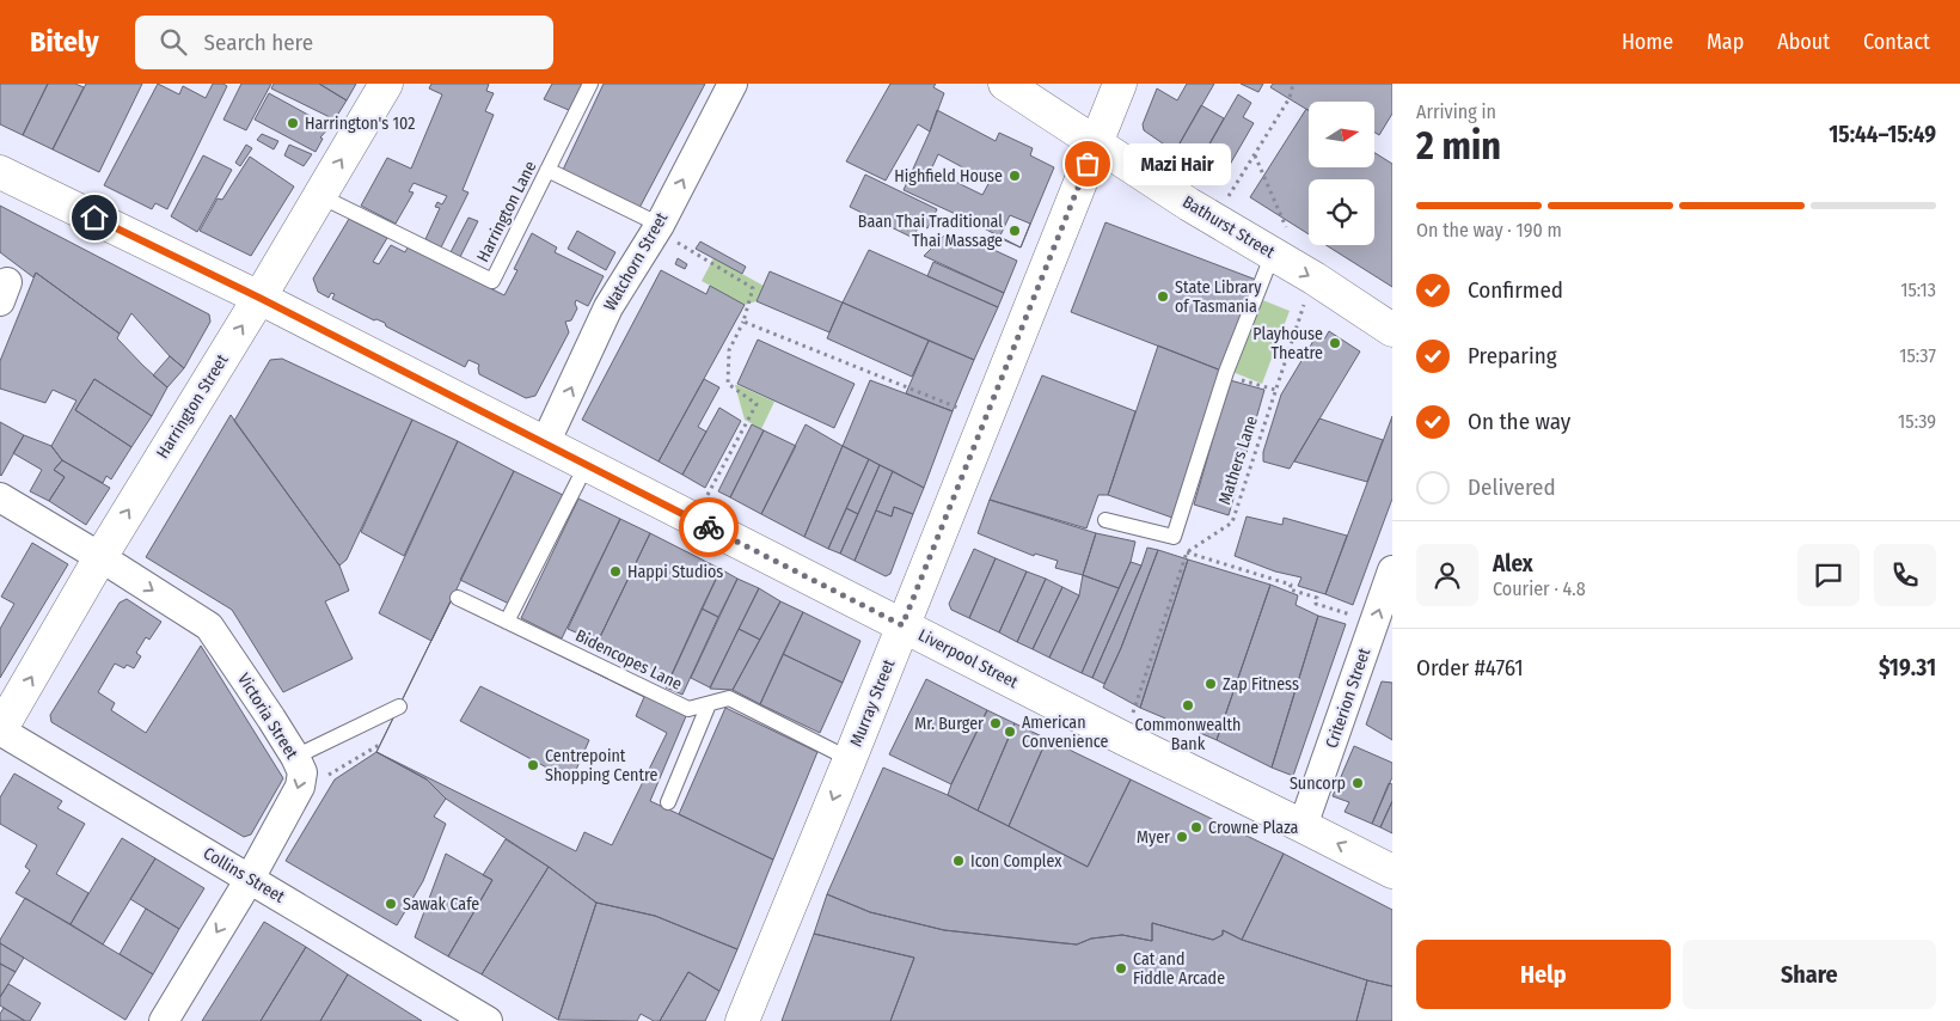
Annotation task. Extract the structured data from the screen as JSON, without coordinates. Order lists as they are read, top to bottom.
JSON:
{
  "streets": {
    "main road": [
      "Bathurst Street",
      "Harrington Street",
      "Liverpool Street",
      "Murray Street"
    ],
    "street": [
      "Watchorn Street",
      "Criterion Street",
      "Victoria Street",
      "Collins Street"
    ],
    "lane": ["Harrington Lane", "Bidencopes Lane"],
    "path": ["Mathers Lane"]
  },
  "crossings": [
    ["Harrington Lane", "Harrington Street"],
    ["Bathurst Street", "Murray Street"],
    ["Watchorn Street", "Liverpool Street"],
    ["Harrington Street", "Liverpool Street"],
    ["Harrington Street", "Victoria Street"],
    ["Harrington Street", "Collins Street"],
    ["Liverpool Street", "Criterion Street"],
    ["Liverpool Street", "Murray Street"],
    ["Bidencopes Lane", "Murray Street"],
    ["Victoria Street", "Collins Street"]
  ],
  "one_way": ["Watchorn Street", "Harrington Street", "Criterion Street"],
  "places": [
    "Harrington's 102",
    "Mazi Hair",
    "Highfield House",
    "Baan Thai Traditional Thai Massage",
    "State Library of Tasmania",
    "Playhouse Theatre",
    "Happi Studios",
    "Zap Fitness",
    "Commonwealth Bank",
    "Mr. Burger",
    "American Convenience",
    "Centrepoint Shopping Centre",
    "Suncorp",
    "Crowne Plaza",
    "Myer",
    "Icon Complex",
    "Sawak Cafe",
    "Cat and Fiddle Arcade"
  ],
  "north": "right",
  "page": {
    "header": "Bitely",
    "search": "Search here",
    "nav": [
      "Home",
      "Map",
      "About",
      "Contact"
    ],
    "heading": ["2 min", "Arriving in", "15:44–15:49"],
    "panel": [
      "Alex",
      "Courier · 4.8",
      "Order #4761",
      "$19.31"
    ],
    "bubble": "Mazi Hair",
    "bar": "On the way · 190 m",
    "list": [
      ["Confirmed", "15:13"],
      ["Preparing", "15:37"],
      ["On the way", "15:39"],
      "Delivered"
    ],
    "buttons": ["Help", "Share"]
  }
}
